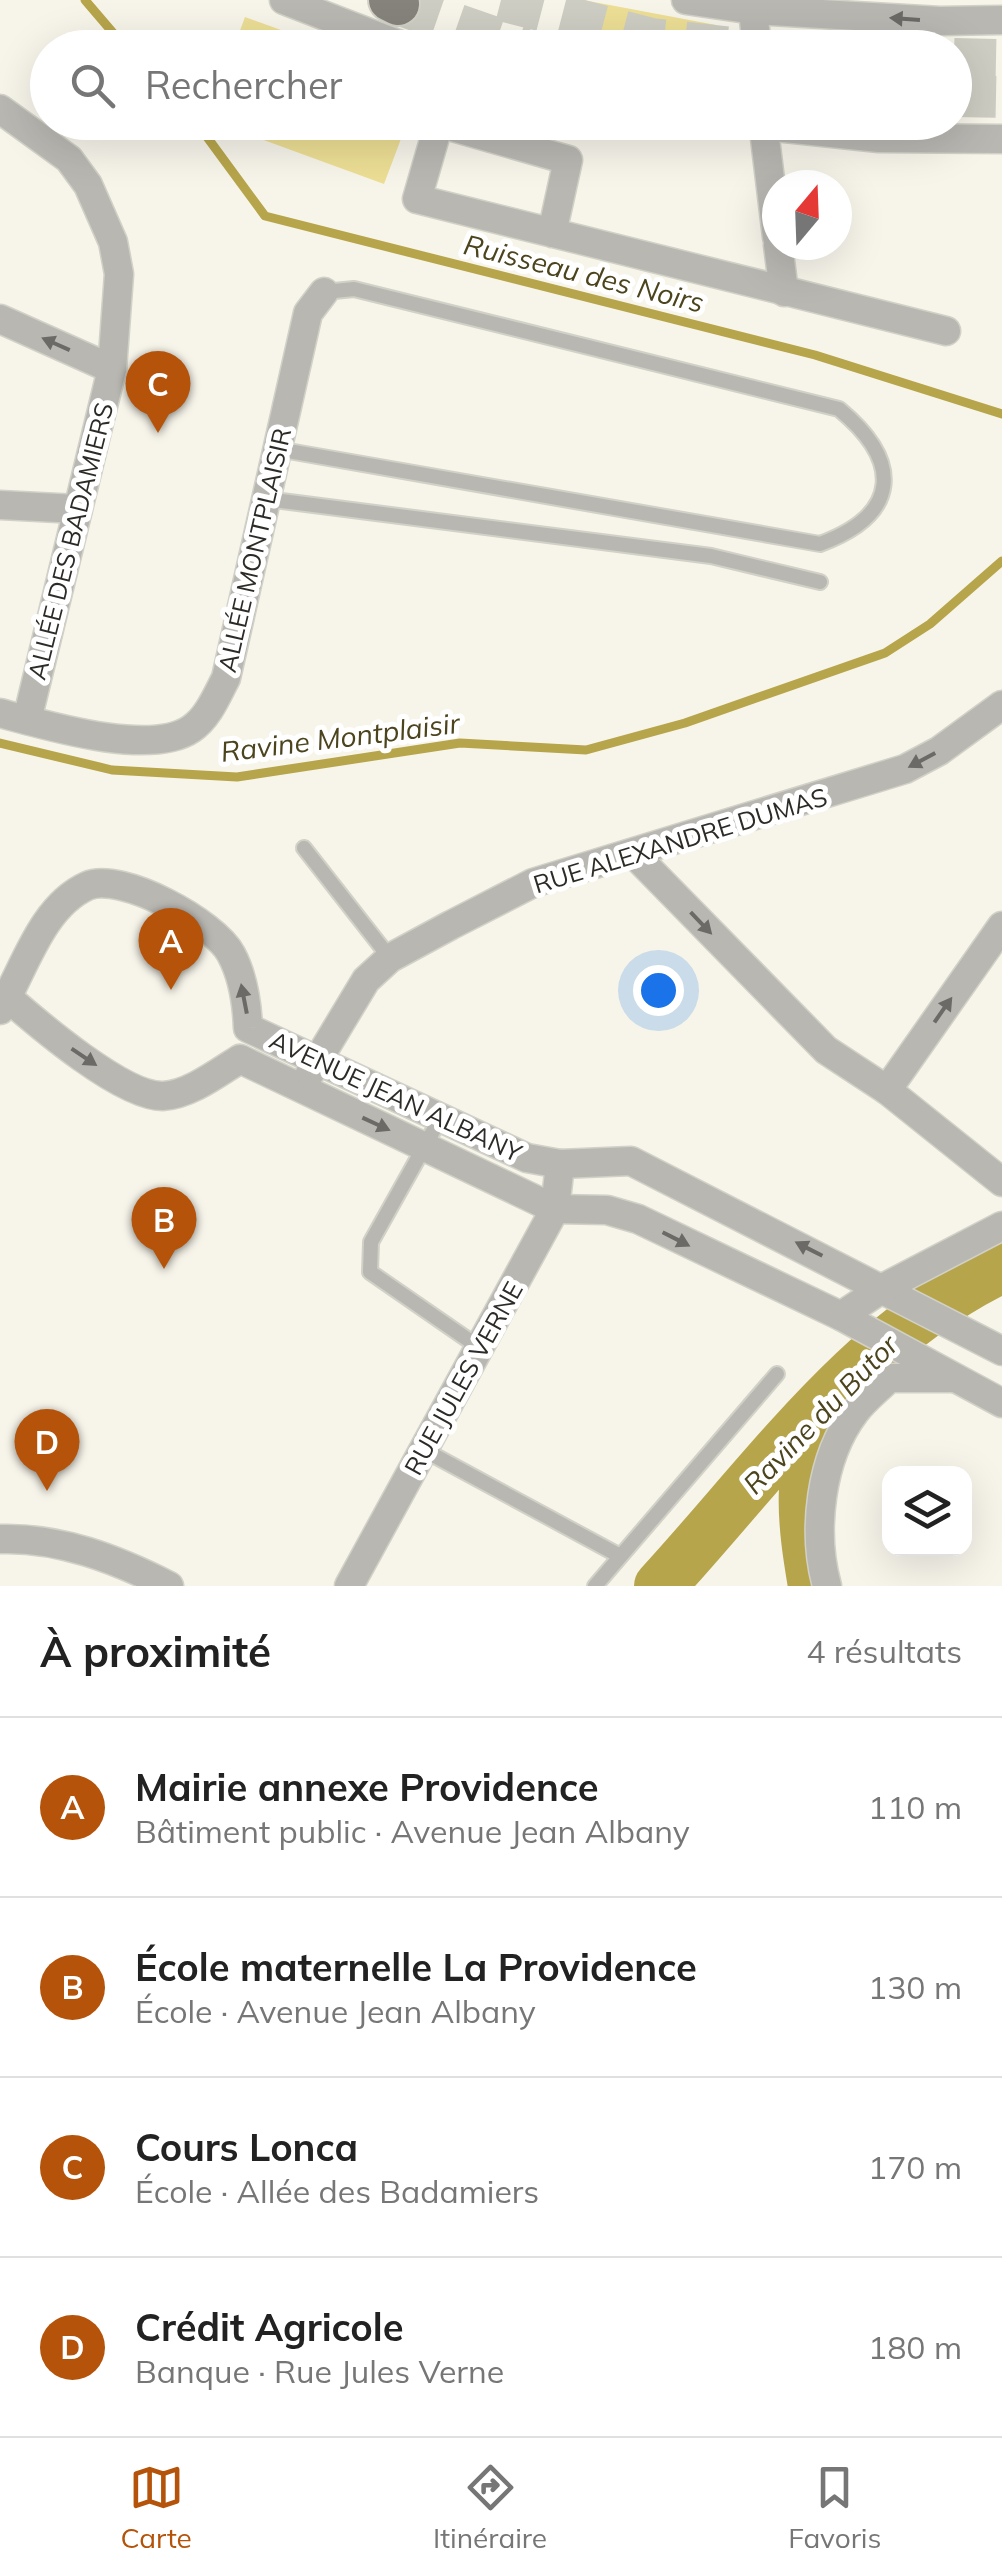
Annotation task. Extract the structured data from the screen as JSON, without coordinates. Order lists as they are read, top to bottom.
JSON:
{
  "streets": {
    "street": [
      "ALLÉE DES BADAMIERS",
      "ALLÉE MONTPLAISIR",
      "RUE ALEXANDRE DUMAS",
      "AVENUE JEAN ALBANY",
      "RUE JULES VERNE"
    ]
  },
  "crossings": [
    ["ALLÉE DES BADAMIERS", "ALLÉE MONTPLAISIR"],
    ["RUE ALEXANDRE DUMAS", "AVENUE JEAN ALBANY"],
    ["AVENUE JEAN ALBANY", "RUE JULES VERNE"]
  ],
  "one_way": ["RUE ALEXANDRE DUMAS"],
  "water": ["Ruisseau des Noirs", "Ravine Montplaisir", "Ravine du Butor"],
  "north": "top",
  "page": {
    "search": "Rechercher",
    "pins": [
      "C",
      "A",
      "B",
      "D"
    ],
    "heading": ["À proximité", "4 résultats"],
    "list": [
      {
        "mark": "A",
        "name": "Mairie annexe Providence",
        "note": "Bâtiment public · Avenue Jean Albany",
        "value": "110 m"
      },
      {
        "mark": "B",
        "name": "École maternelle La Providence",
        "note": "École · Avenue Jean Albany",
        "value": "130 m"
      },
      {
        "mark": "C",
        "name": "Cours Lonca",
        "note": "École · Allée des Badamiers",
        "value": "170 m"
      },
      {
        "mark": "D",
        "name": "Crédit Agricole",
        "note": "Banque · Rue Jules Verne",
        "value": "180 m"
      }
    ],
    "nav": ["Carte", "Itinéraire", "Favoris"]
  }
}
